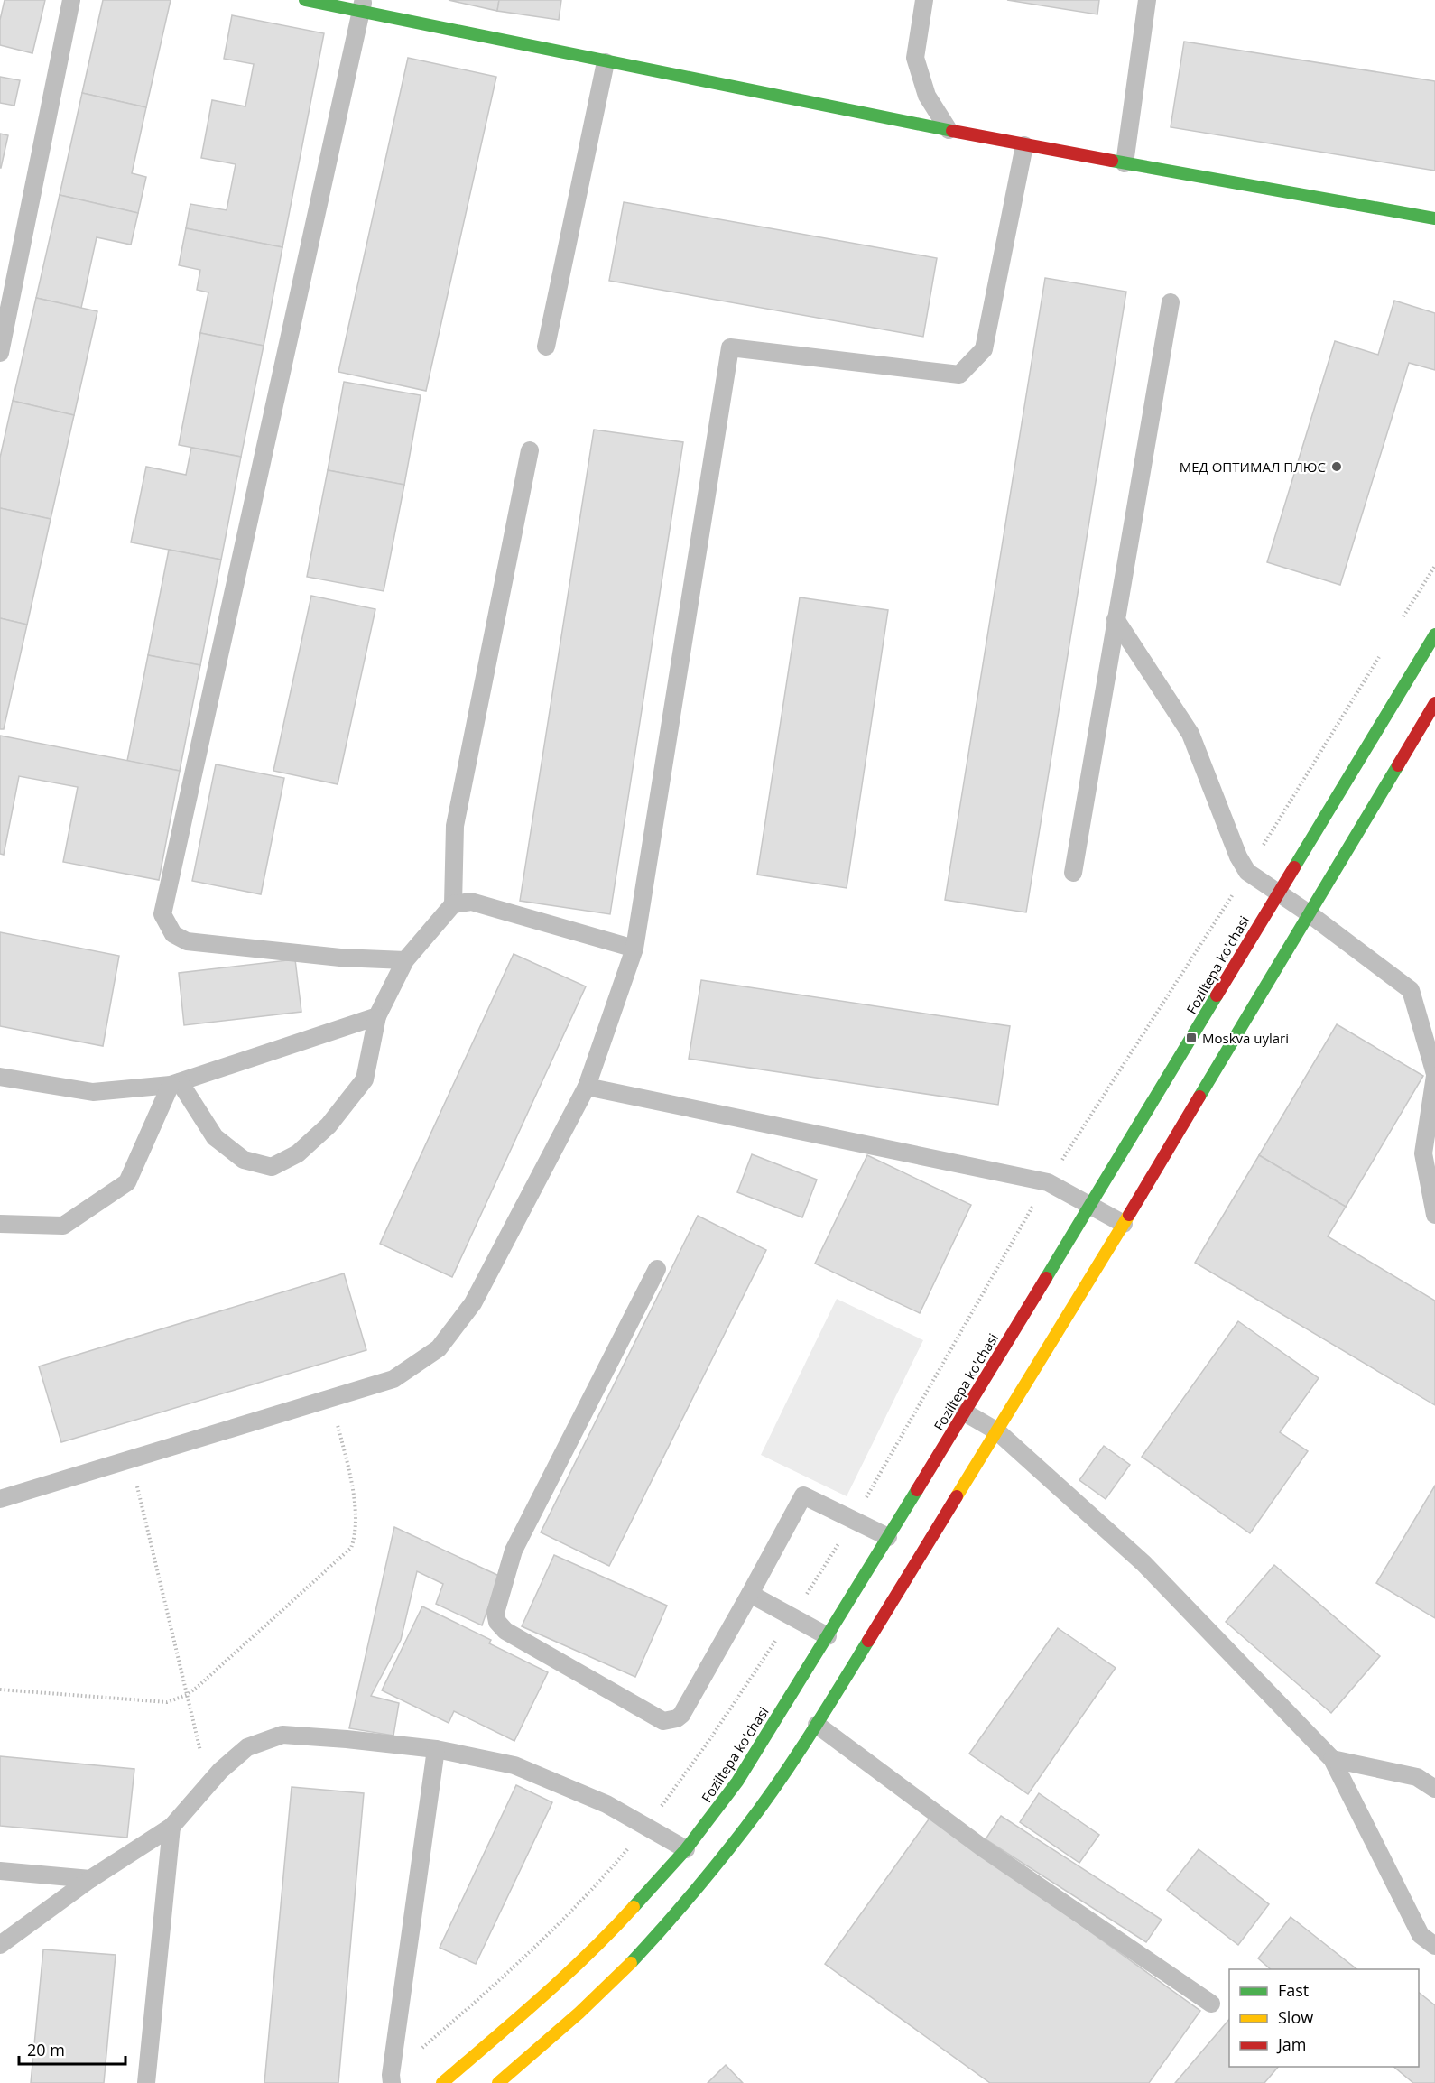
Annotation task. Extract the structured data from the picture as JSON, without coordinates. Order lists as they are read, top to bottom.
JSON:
{
  "streets": {
    "main road": ["Foziltepa ko'chasi"]
  },
  "places": {
    "other": ["МЕД ОПТИМАЛ ПЛЮС"],
    "transit": ["Moskva uylari"]
  },
  "legend": ["Fast", "Slow", "Jam"],
  "scale_bar": "20 m"
}
